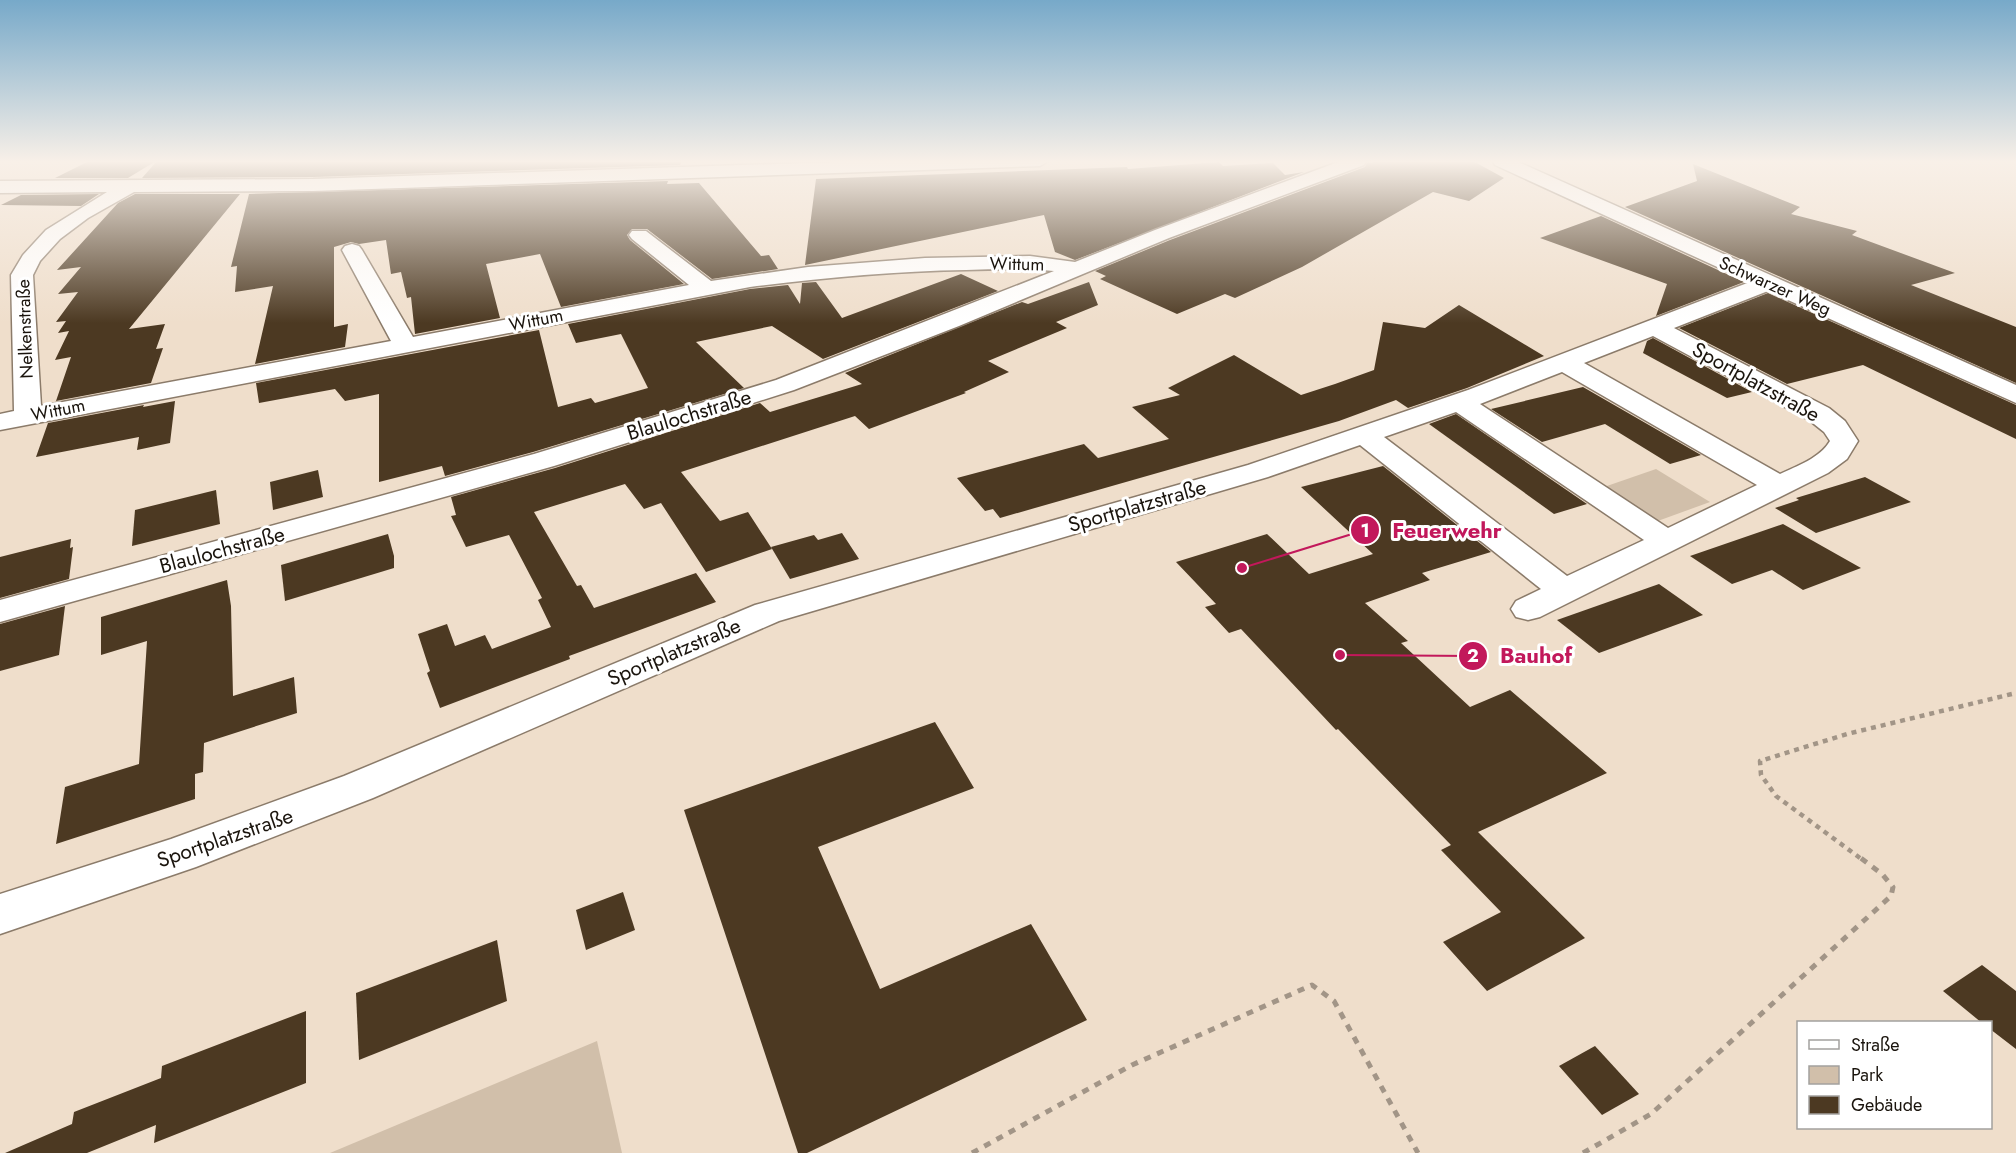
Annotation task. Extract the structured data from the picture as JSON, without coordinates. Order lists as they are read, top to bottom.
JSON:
{
  "streets": {
    "street": [
      "Wittum",
      "Schwarzer Weg",
      "Nelkenstraße",
      "Sportplatzstraße",
      "Blaulochstraße"
    ]
  },
  "crossings": [
    ["Wittum", "Nelkenstraße"],
    ["Wittum", "Blaulochstraße"],
    ["Schwarzer Weg", "Sportplatzstraße"]
  ],
  "places": ["Feuerwehr", "Bauhof"],
  "legend": ["Straße", "Park", "Gebäude"]
}
